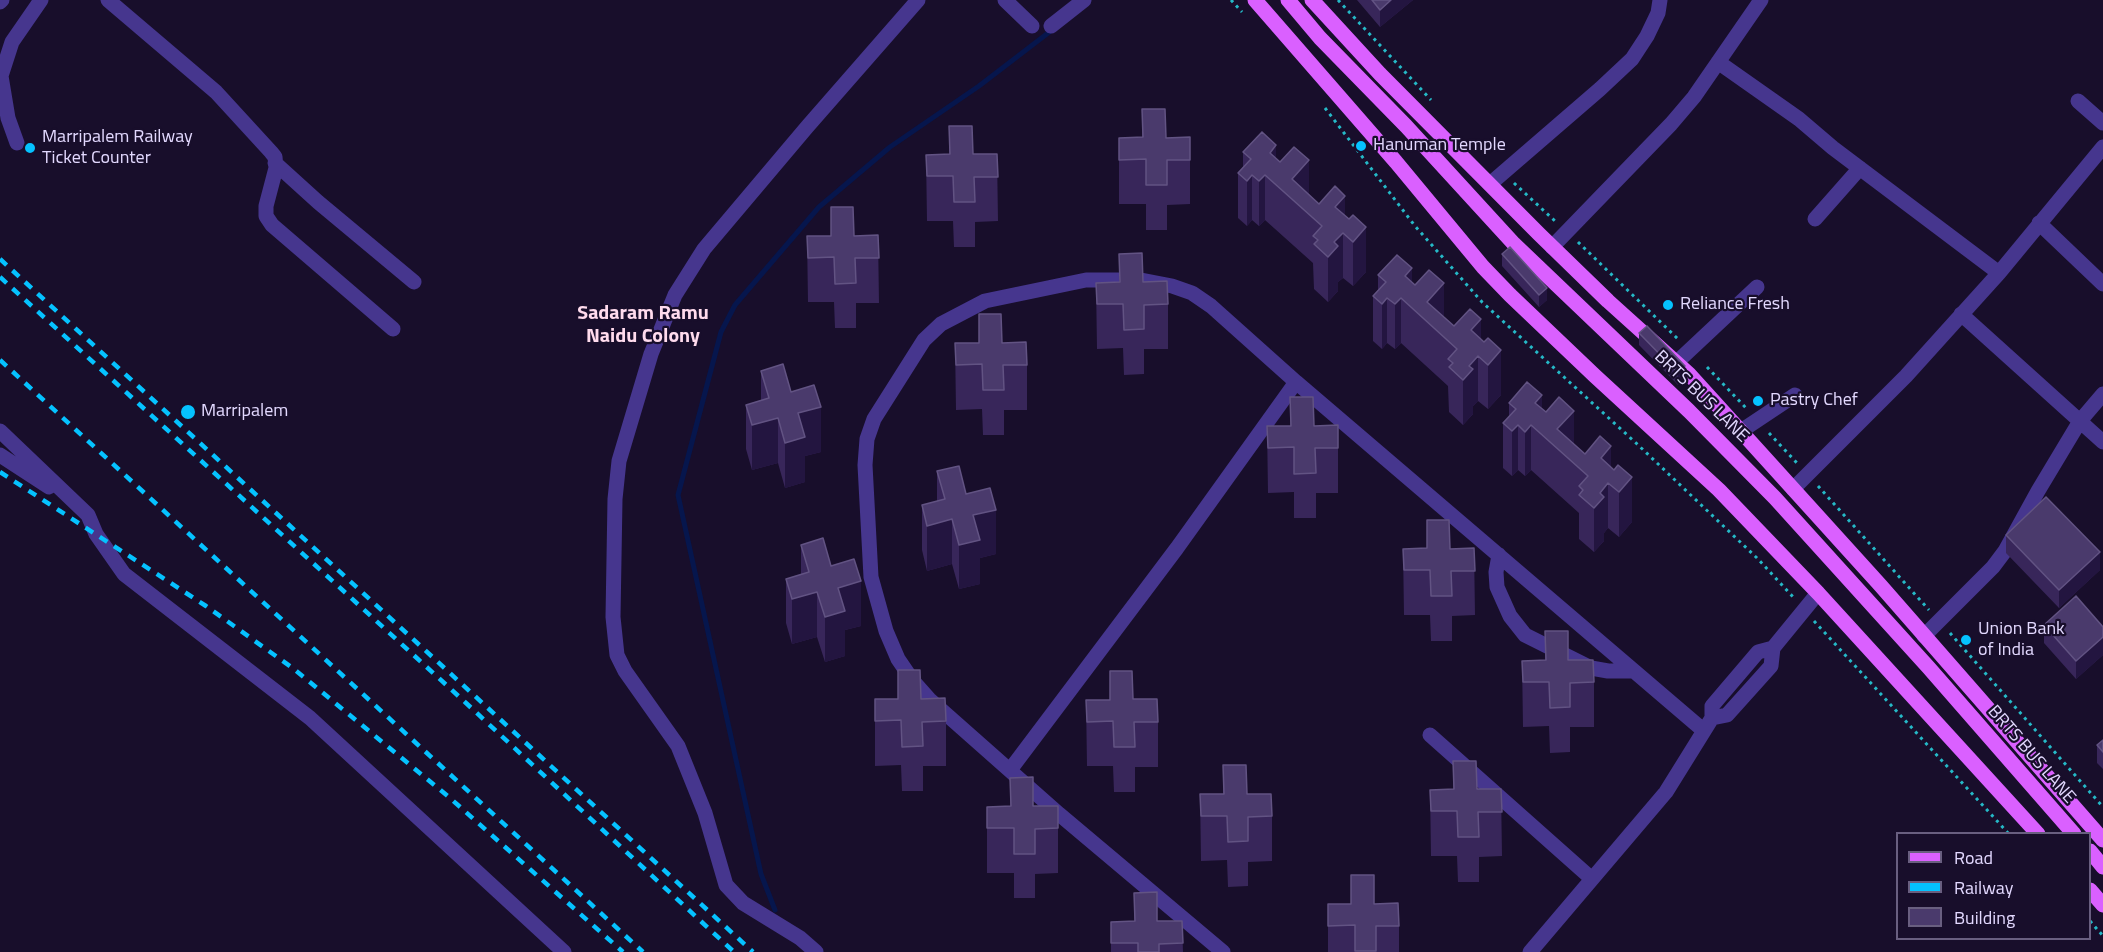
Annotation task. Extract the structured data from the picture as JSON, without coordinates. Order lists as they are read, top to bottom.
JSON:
{
  "streets": {
    "main road": ["BRTS BUS LANE"]
  },
  "districts": ["Sadaram Ramu Naidu Colony"],
  "places": [
    "Hanuman Temple",
    "Marripalem Railway Ticket Counter",
    "Reliance Fresh",
    "Pastry Chef",
    "Marripalem",
    "Union Bank of India"
  ],
  "legend": ["Road", "Railway", "Building"]
}
